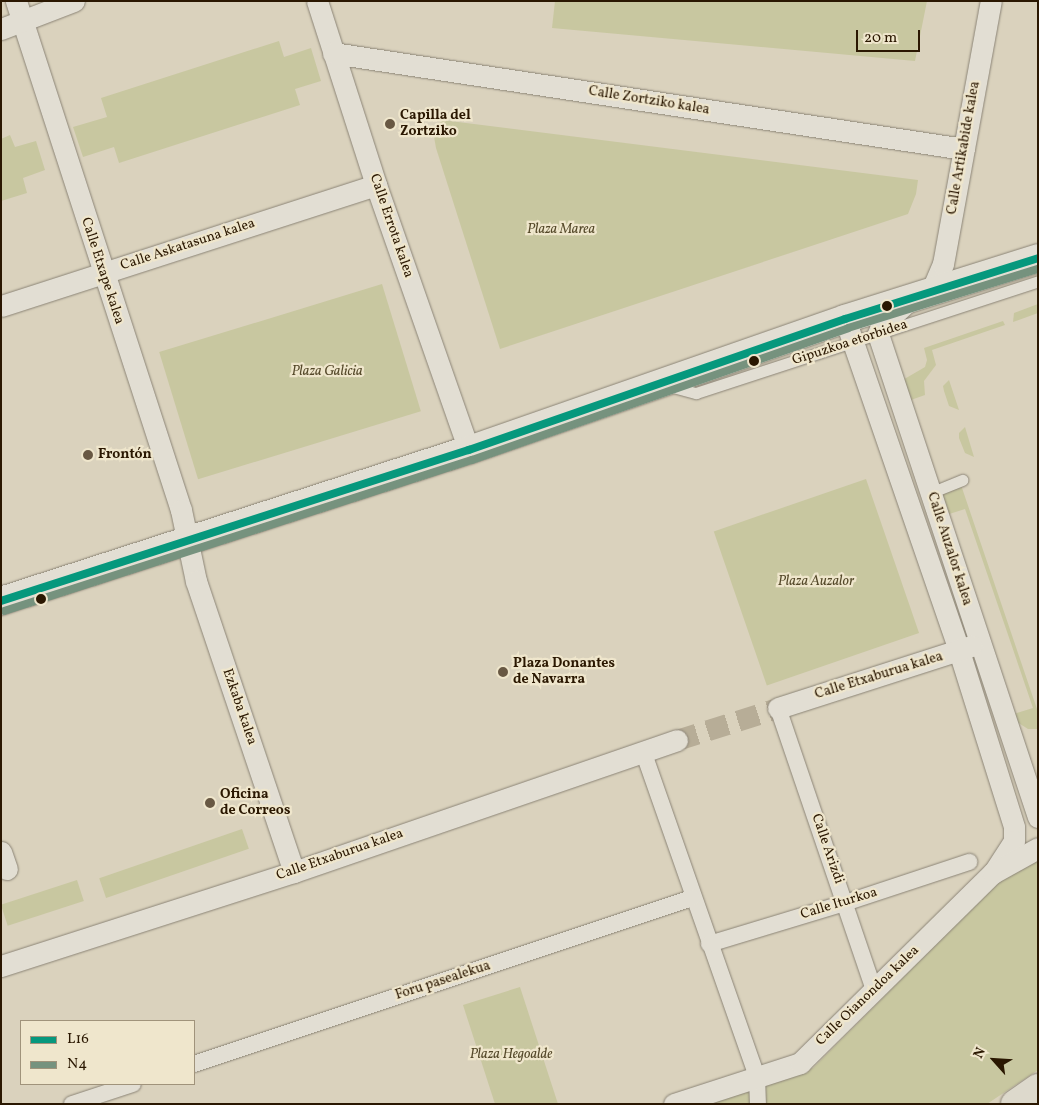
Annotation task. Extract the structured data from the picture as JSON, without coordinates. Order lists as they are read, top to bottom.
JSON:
{
  "streets": {
    "main road": ["Gipuzkoa etorbidea"],
    "street": [
      "Calle Zortziko kalea",
      "Calle Artikabide kalea",
      "Calle Errota kalea",
      "Calle Askatasuna kalea",
      "Calle Etxape kalea",
      "Calle Auzalor kalea",
      "Calle Etxaburua kalea",
      "Ezkaba kalea",
      "Calle Arizdi",
      "Calle Iturkoa",
      "Foru pasealekua",
      "Calle Oianondoa kalea"
    ]
  },
  "crossings": [
    ["Calle Zortziko kalea", "Calle Artikabide kalea"],
    ["Calle Zortziko kalea", "Calle Errota kalea"],
    ["Calle Artikabide kalea", "Gipuzkoa etorbidea"],
    ["Calle Errota kalea", "Calle Askatasuna kalea"],
    ["Calle Errota kalea", "Gipuzkoa etorbidea"],
    ["Calle Askatasuna kalea", "Calle Etxape kalea"],
    ["Calle Etxape kalea", "Gipuzkoa etorbidea"],
    ["Calle Etxape kalea", "Ezkaba kalea"],
    ["Gipuzkoa etorbidea", "Calle Auzalor kalea"],
    ["Gipuzkoa etorbidea", "Ezkaba kalea"],
    ["Calle Auzalor kalea", "Calle Etxaburua kalea"],
    ["Calle Etxaburua kalea", "Ezkaba kalea"],
    ["Calle Etxaburua kalea", "Calle Arizdi"],
    ["Calle Arizdi", "Calle Iturkoa"],
    ["Calle Arizdi", "Calle Oianondoa kalea"]
  ],
  "parks": [
    "Plaza Marea",
    "Plaza Galicia",
    "Plaza Auzalor",
    "Plaza Hegoalde"
  ],
  "places": [
    "Capilla del Zortziko",
    "Frontón",
    "Plaza Donantes de Navarra",
    "Oficina de Correos"
  ],
  "lines": ["transit line L16", "transit line N4"],
  "legend": ["L16", "N4"],
  "scale_bar": "20 m",
  "north": "top left"
}
